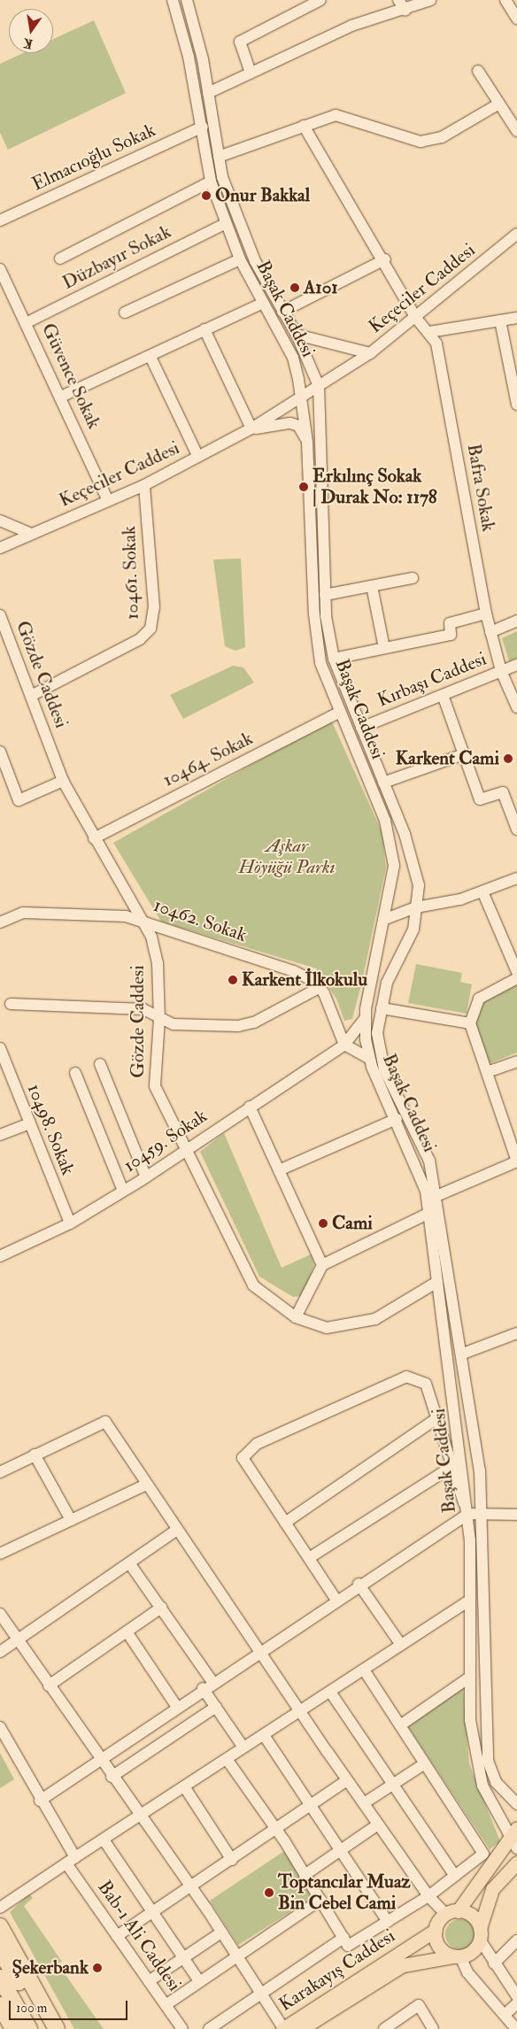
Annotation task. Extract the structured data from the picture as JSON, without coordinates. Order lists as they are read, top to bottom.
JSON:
{
  "streets": {
    "main road": ["Karakayış Caddesi"],
    "street": [
      "Elmacıoğlu Sokak",
      "Düzbayır Sokak",
      "Keçeciler Caddesi",
      "Başak Caddesi",
      "Güvence Sokak",
      "Bafra Sokak",
      "10461. Sokak",
      "Gözde Caddesi",
      "Kırbaşı Caddesi",
      "10464. Sokak",
      "10462. Sokak",
      "10498. Sokak",
      "10459. Sokak",
      "Bab-ı Ali Caddesi"
    ]
  },
  "crossings": [
    ["Elmacıoğlu Sokak", "Başak Caddesi"],
    ["Düzbayır Sokak", "Başak Caddesi"],
    ["Düzbayır Sokak", "Güvence Sokak"],
    ["Keçeciler Caddesi", "Başak Caddesi"],
    ["Keçeciler Caddesi", "Güvence Sokak"],
    ["Keçeciler Caddesi", "Bafra Sokak"],
    ["Keçeciler Caddesi", "10461. Sokak"],
    ["Başak Caddesi", "Gözde Caddesi"],
    ["Başak Caddesi", "Kırbaşı Caddesi"],
    ["Başak Caddesi", "10464. Sokak"],
    ["Başak Caddesi", "10459. Sokak"],
    ["Bafra Sokak", "Kırbaşı Caddesi"],
    ["10461. Sokak", "Gözde Caddesi"],
    ["Gözde Caddesi", "10464. Sokak"],
    ["Gözde Caddesi", "10462. Sokak"],
    ["Gözde Caddesi", "10459. Sokak"],
    ["10498. Sokak", "10459. Sokak"]
  ],
  "parks": ["Aşkar Höyüğü Parkı"],
  "places": [
    "Onur Bakkal",
    "A101",
    "Erkılınç Sokak | Durak No: 1178",
    "Karkent Cami",
    "Karkent İlkokulu",
    "Cami",
    "Toptancılar Muaz Bin Cebel Cami",
    "Şekerbank"
  ],
  "scale_bar": "100 m",
  "north": "bottom"
}
